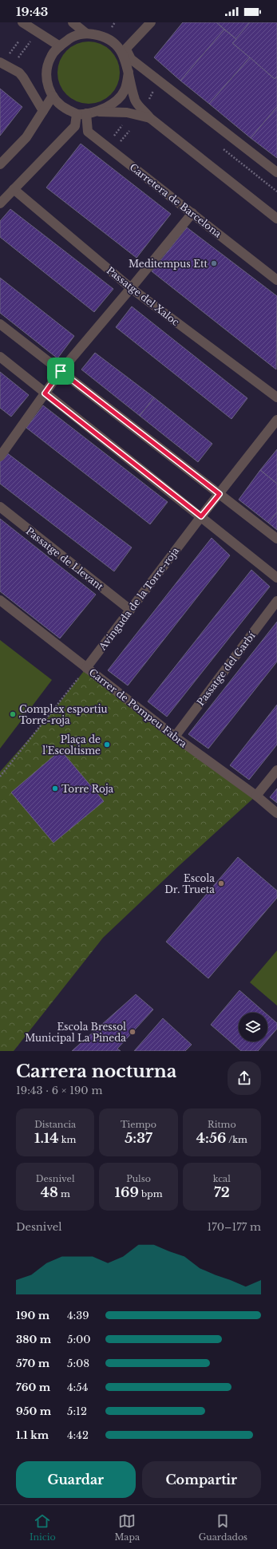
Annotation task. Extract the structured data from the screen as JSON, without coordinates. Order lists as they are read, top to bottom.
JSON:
{
  "streets": {
    "street": [
      "Carretera de Barcelona",
      "Passatge del Xaloc",
      "Passatge de Llevant",
      "Avinguda de la Torre-roja",
      "Passatge del Garbí",
      "Carrer de Pompeu Fabra"
    ]
  },
  "crossings": [
    ["Passatge de Llevant", "Avinguda de la Torre-roja"],
    ["Avinguda de la Torre-roja", "Carrer de Pompeu Fabra"],
    ["Passatge del Garbí", "Carrer de Pompeu Fabra"]
  ],
  "places": [
    "Meditempus Ett",
    "Complex esportiu Torre-roja",
    "Plaça de l'Escoltisme",
    "Torre Roja",
    "Escola Dr. Trueta",
    "Escola Bressol Municipal La Pineda"
  ],
  "page": {
    "status": "19:43",
    "heading": ["Carrera nocturna", "19:43 · 6 × 190 m"],
    "stats": [
      ["Distancia", "1.14 km"],
      ["Tiempo", "5:37"],
      ["Ritmo", "4:56 /km"],
      ["Desnivel", "48 m"],
      ["Pulso", "169 bpm"],
      ["kcal", "72"]
    ],
    "chart": ["Desnivel", "170–177 m"],
    "list": [
      {
        "name": "190 m",
        "note": "4:39"
      },
      {
        "name": "380 m",
        "note": "5:00"
      },
      {
        "name": "570 m",
        "note": "5:08"
      },
      {
        "name": "760 m",
        "note": "4:54"
      },
      {
        "name": "950 m",
        "note": "5:12"
      },
      {
        "name": "1.1 km",
        "note": "4:42"
      }
    ],
    "buttons": ["Guardar", "Compartir"],
    "tabs": ["Inicio", "Mapa", "Guardados"]
  }
}
